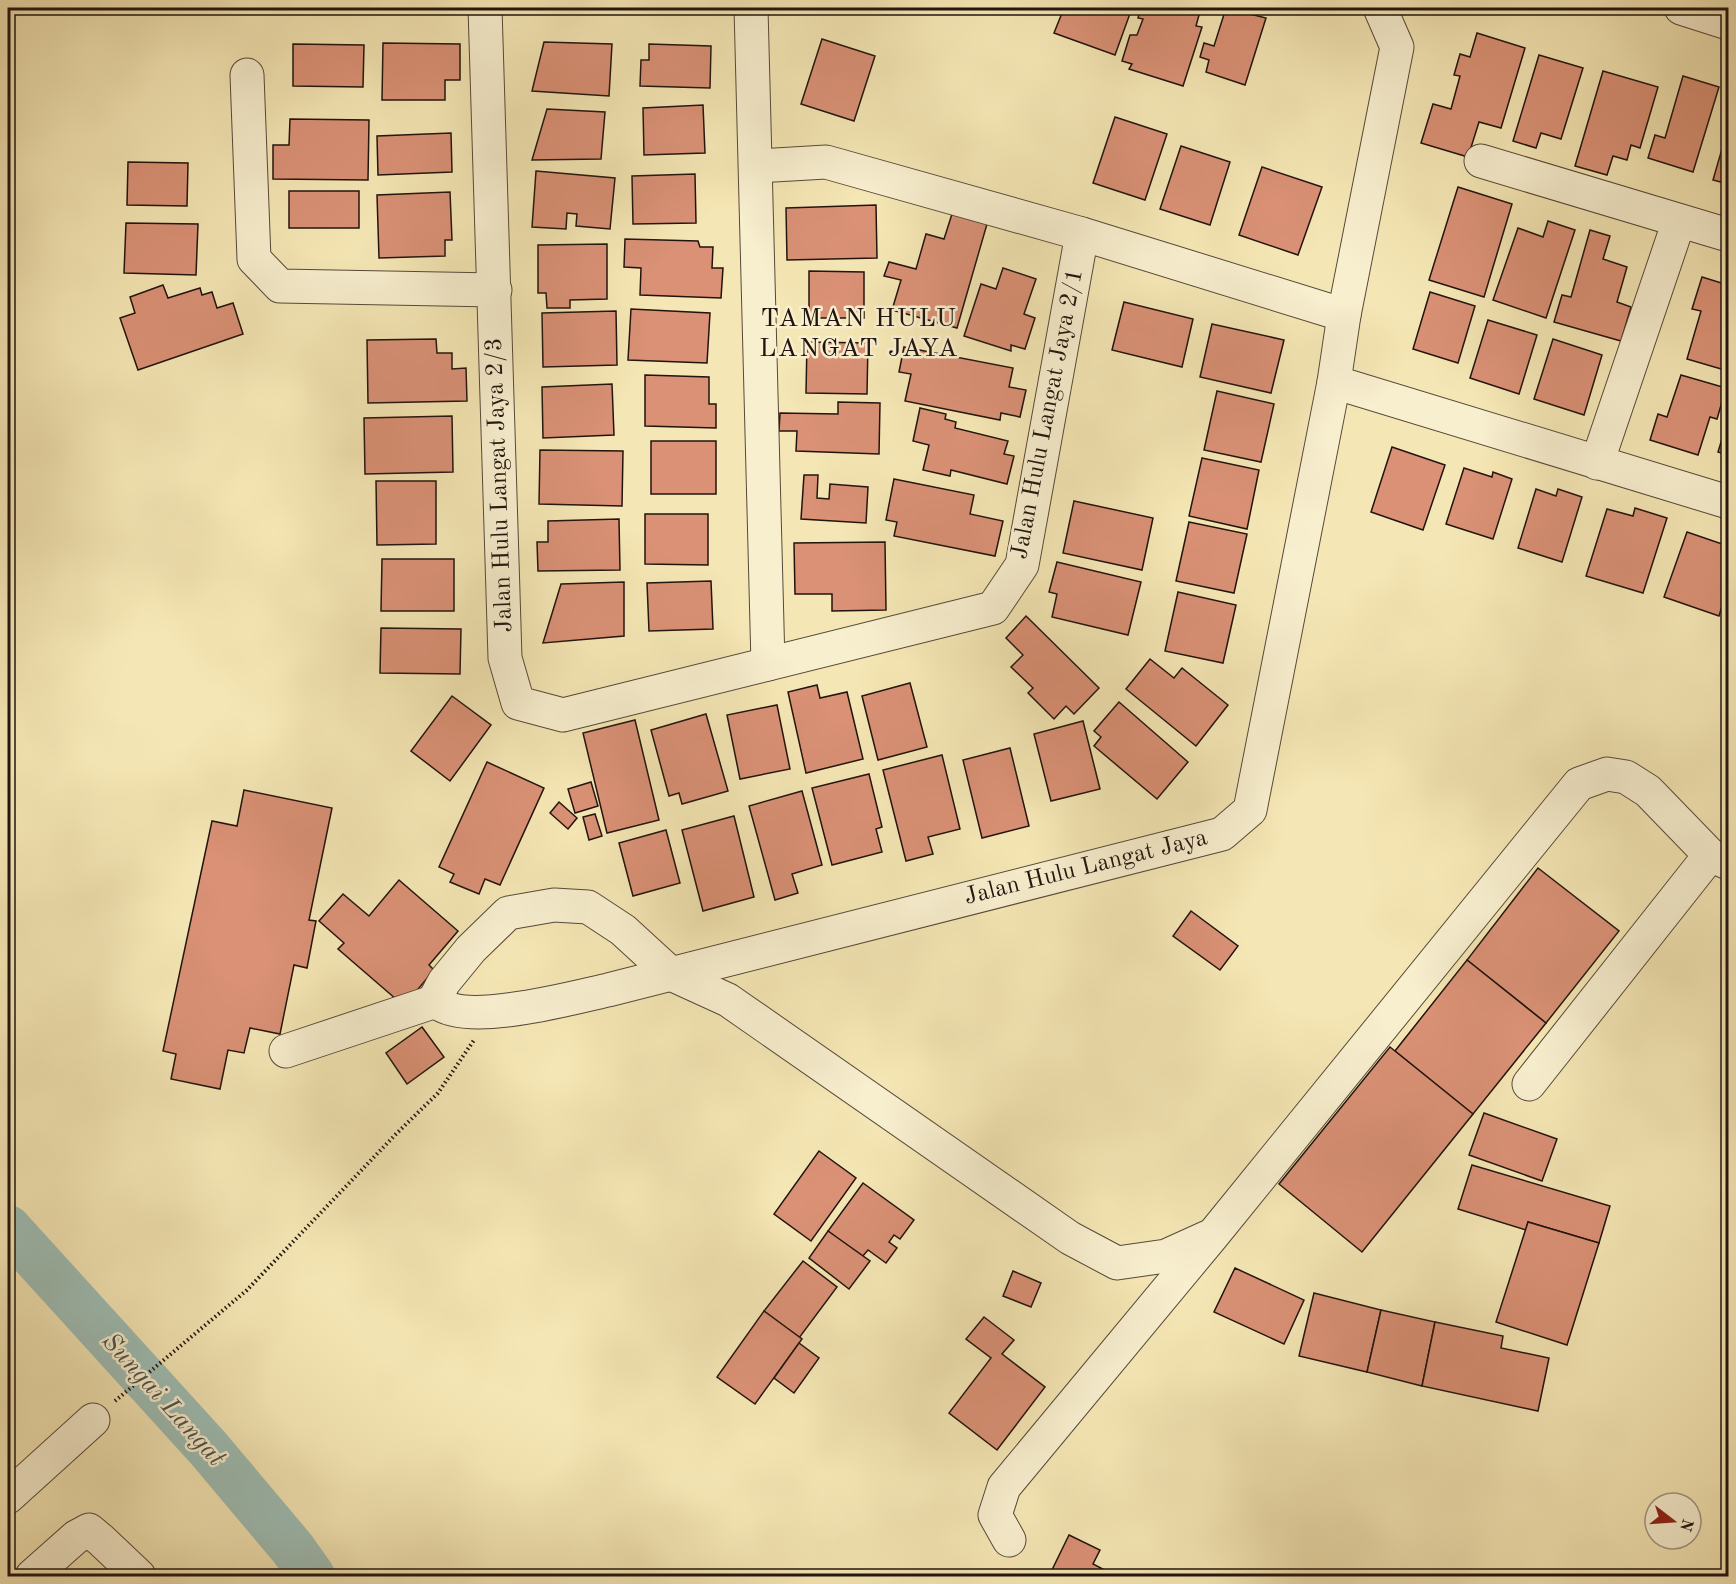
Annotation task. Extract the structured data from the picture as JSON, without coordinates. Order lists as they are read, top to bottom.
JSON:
{
  "streets": {
    "street": ["Jalan Hulu Langat Jaya 2/1", "Jalan Hulu Langat Jaya 2/3", "Jalan Hulu Langat Jaya"]
  },
  "crossings": [
    ["Jalan Hulu Langat Jaya 2/1", "Jalan Hulu Langat Jaya 2/3"]
  ],
  "districts": ["TAMAN HULU LANGAT JAYA"],
  "water": ["Sungai Langat"],
  "north": "right"
}
